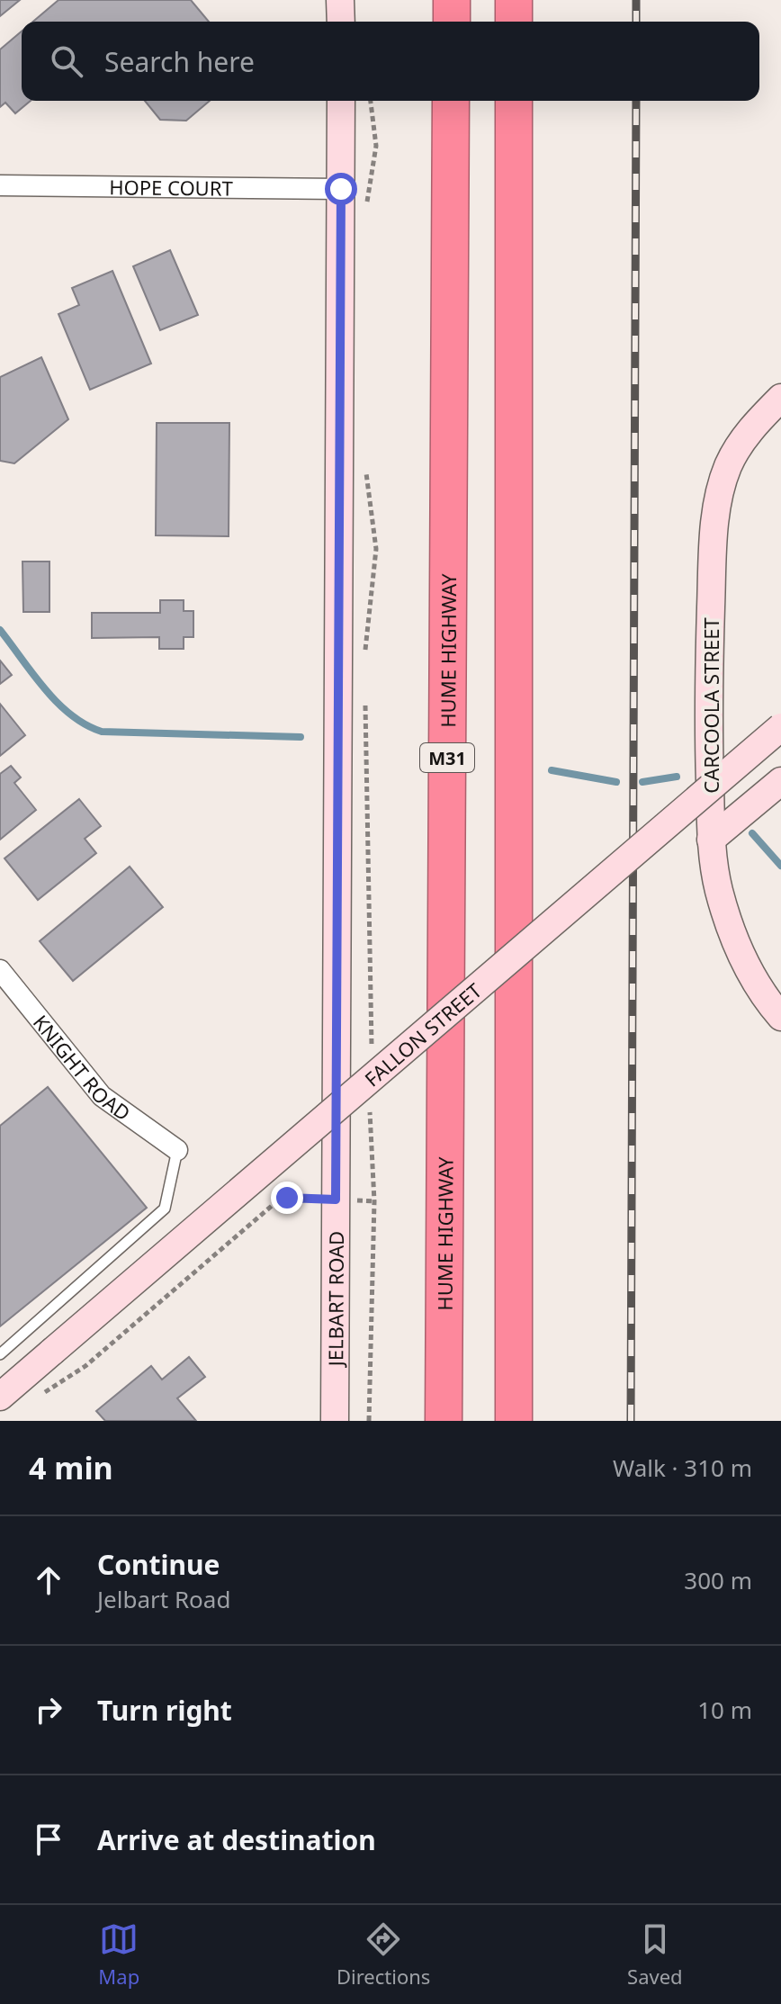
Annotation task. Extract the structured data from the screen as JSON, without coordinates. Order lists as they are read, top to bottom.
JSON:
{
  "streets": {
    "highway": ["HUME HIGHWAY", "M31"],
    "street": [
      "HOPE COURT",
      "CARCOOLA STREET",
      "FALLON STREET",
      "KNIGHT ROAD",
      "JELBART ROAD"
    ]
  },
  "crossings": [
    ["HOPE COURT", "JELBART ROAD"]
  ],
  "page": {
    "search": "Search here",
    "heading": ["4 min", "Walk · 310 m"],
    "list": [
      ["Continue", "Jelbart Road", "300 m"],
      ["Turn right", "10 m"],
      "Arrive at destination"
    ],
    "nav": ["Map", "Directions", "Saved"]
  }
}
